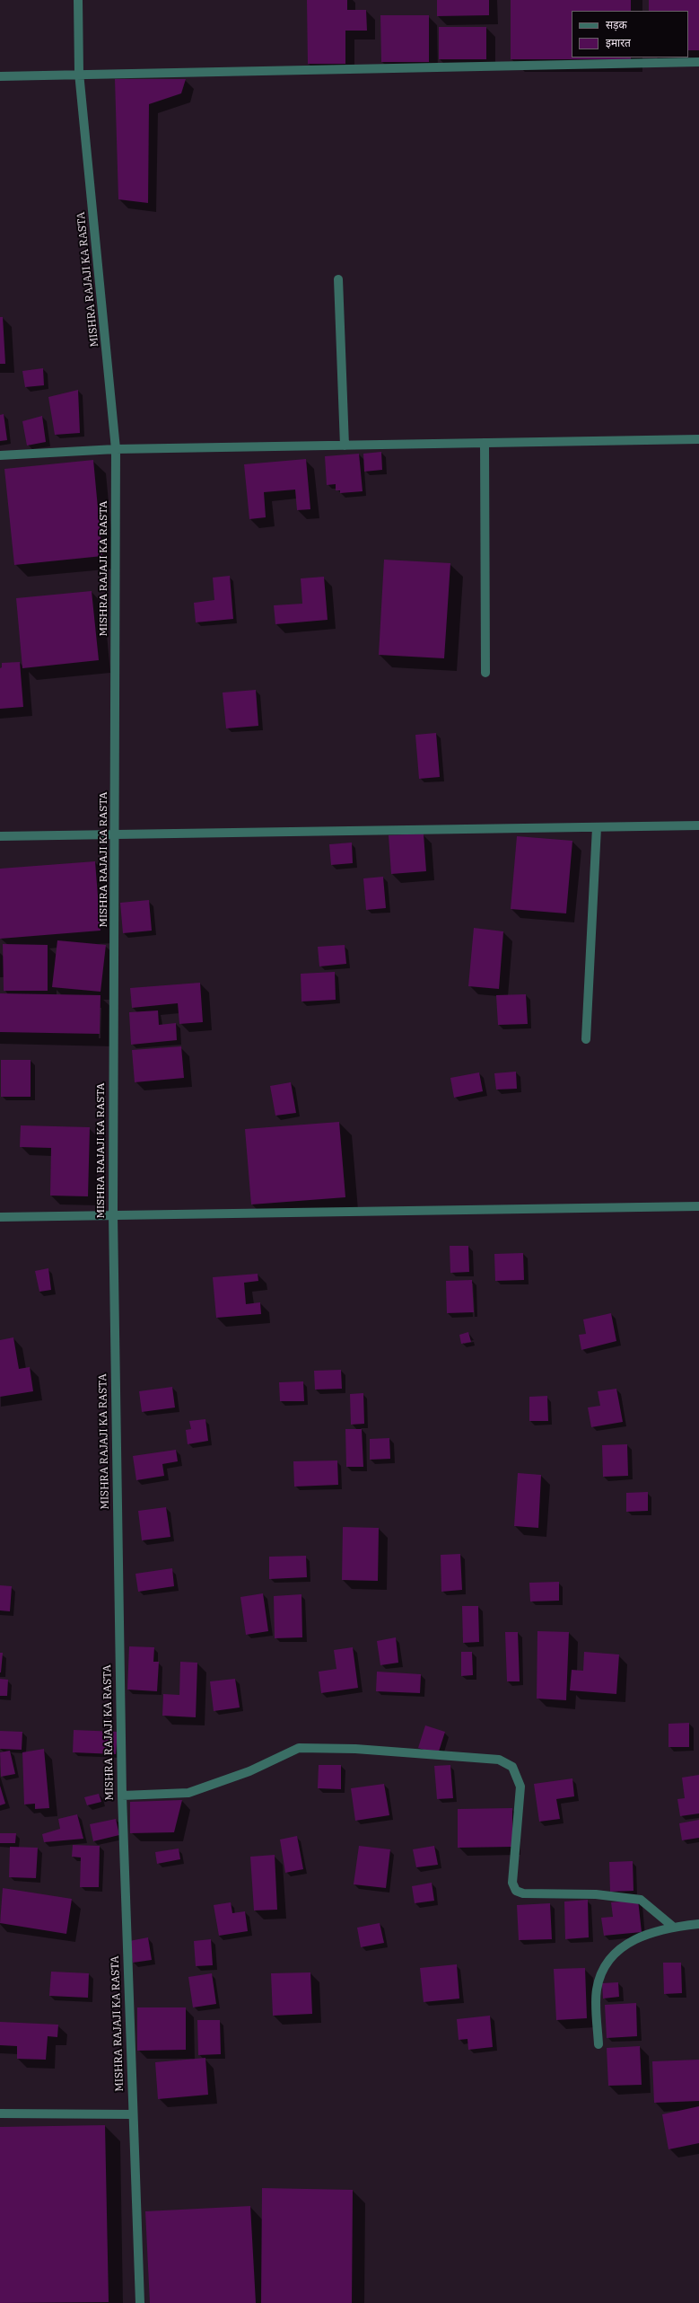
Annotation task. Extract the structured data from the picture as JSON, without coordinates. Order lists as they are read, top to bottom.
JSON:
{
  "streets": {
    "street": ["MISHRA RAJAJI KA RASTA"]
  },
  "legend": ["सड़क", "इमारत"]
}
